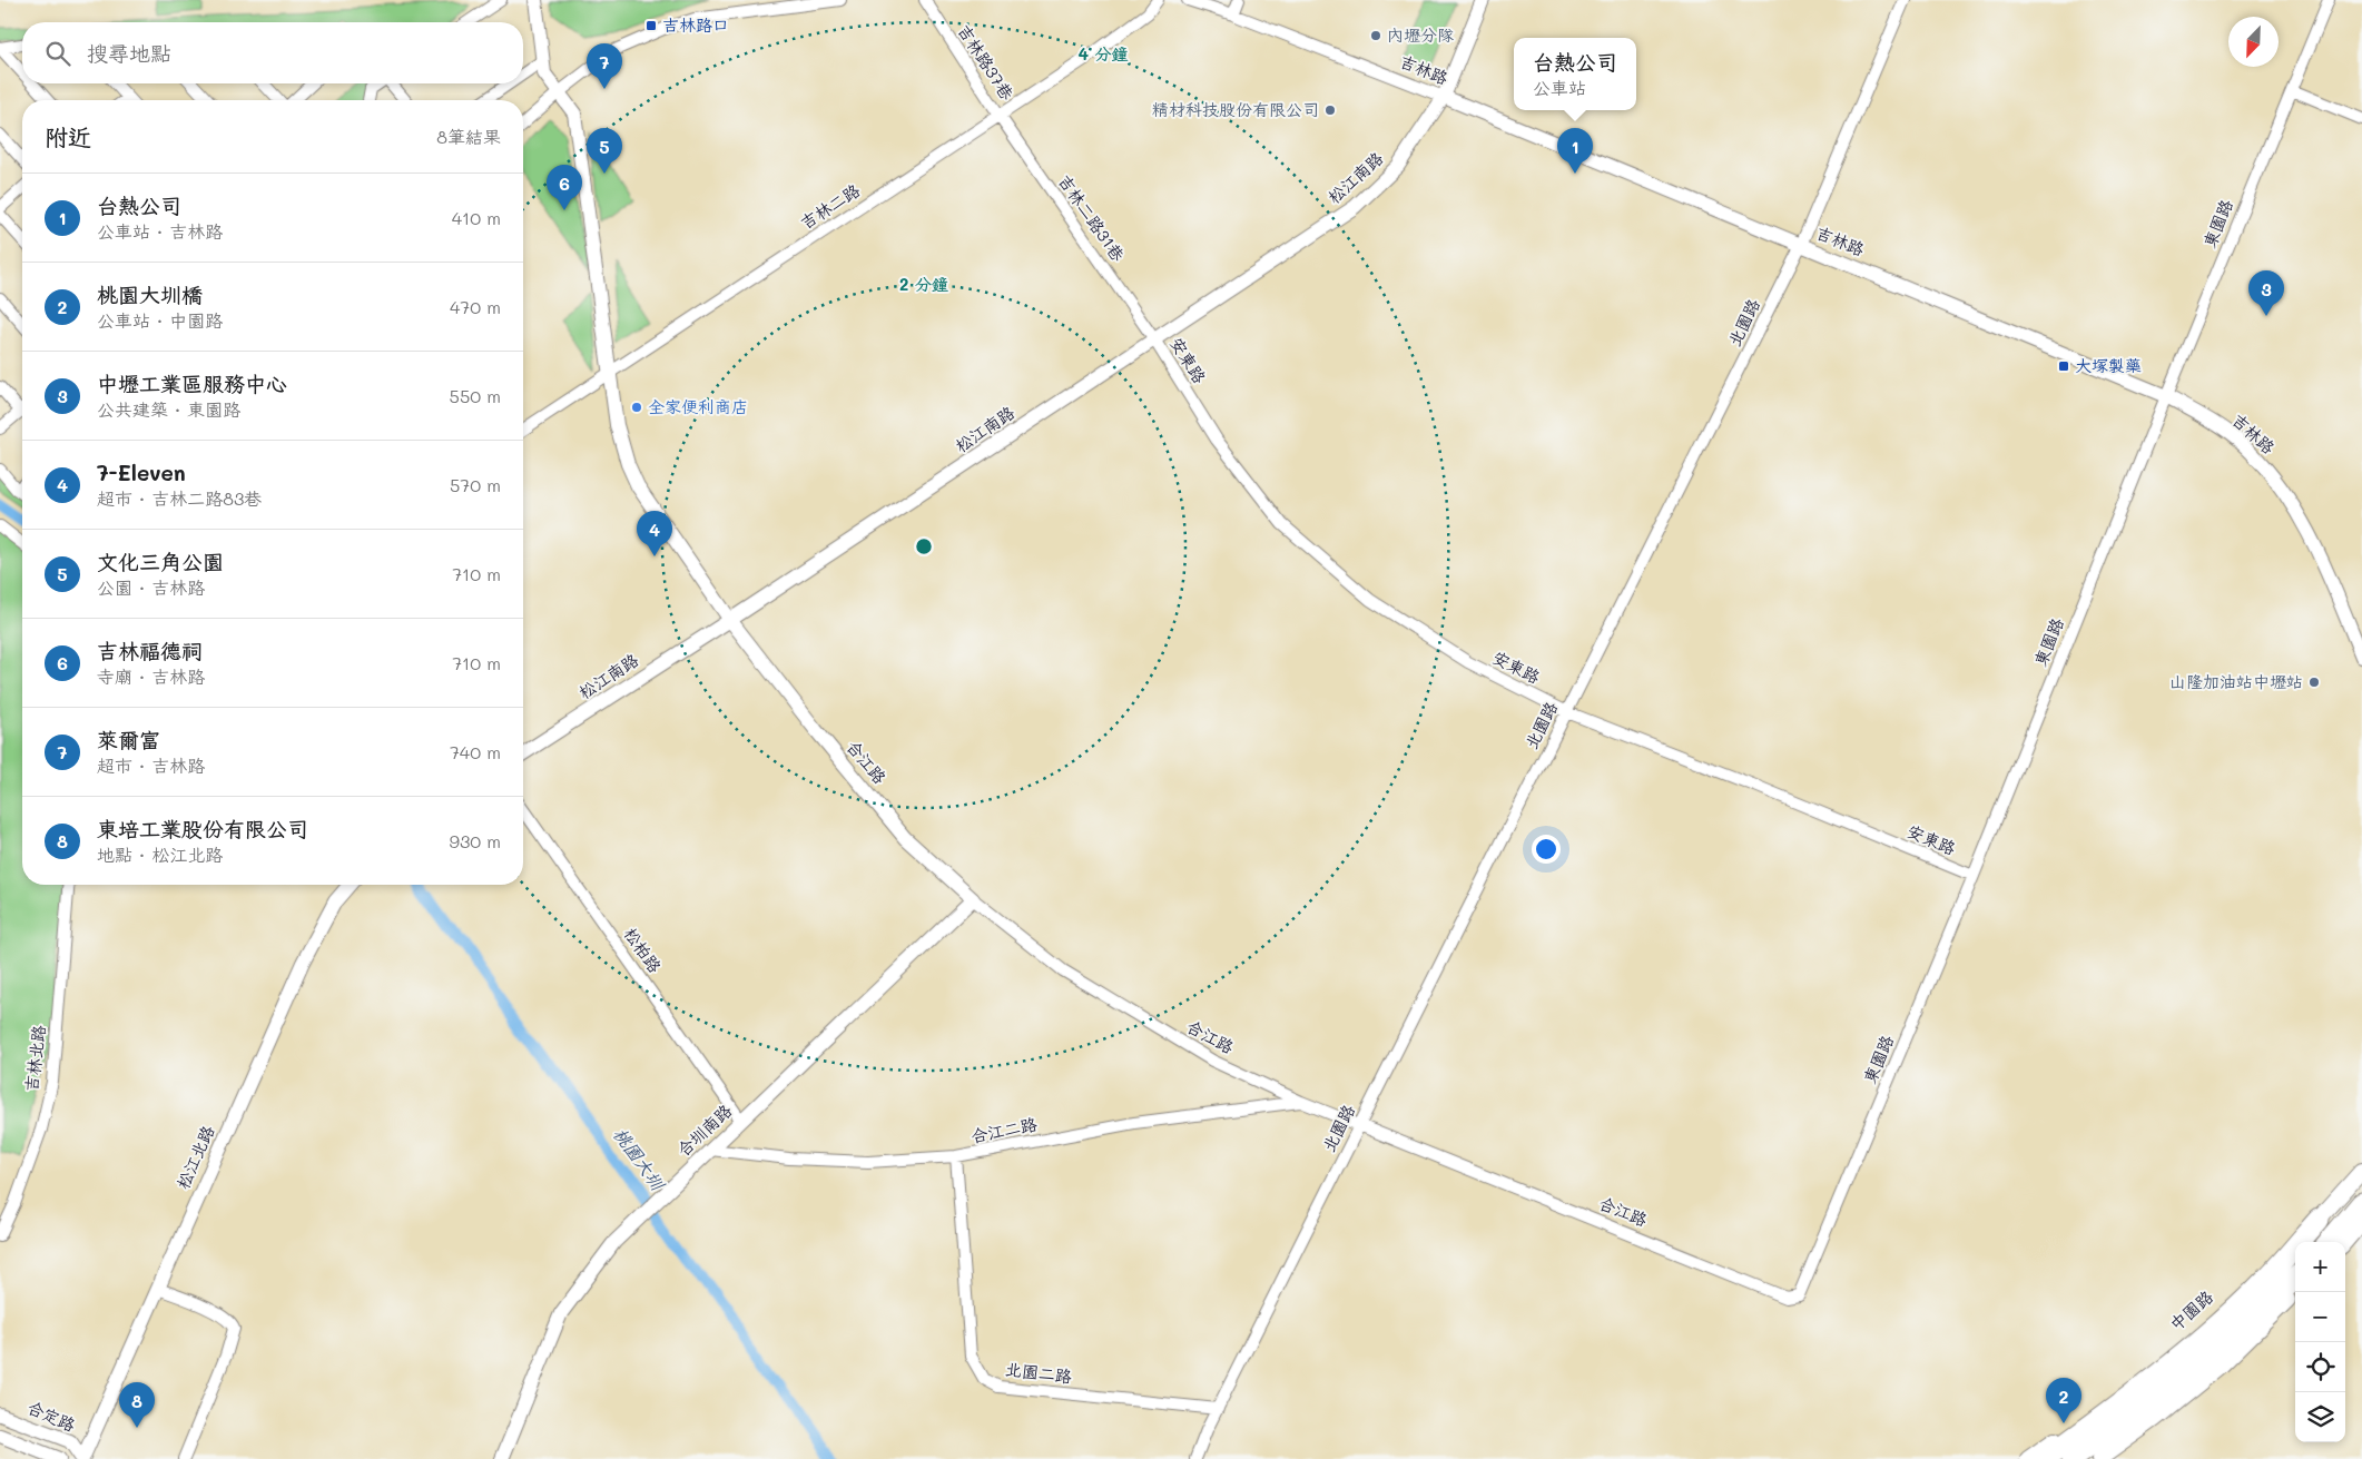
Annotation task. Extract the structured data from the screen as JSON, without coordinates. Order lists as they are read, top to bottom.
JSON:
{
  "streets": {
    "main road": ["中園路"],
    "street": [
      "吉林路37巷",
      "吉林路",
      "松江南路",
      "吉林二路",
      "吉林二路31巷",
      "東園路",
      "北園路",
      "安東路",
      "合江路",
      "松柏路",
      "吉林北路",
      "合圳南路",
      "合江二路",
      "松江北路",
      "北園二路",
      "合定路"
    ]
  },
  "crossings": [
    ["吉林路37巷", "吉林二路"],
    ["吉林路37巷", "吉林二路31巷"],
    ["吉林路", "松江南路"],
    ["吉林路", "東園路"],
    ["吉林路", "北園路"],
    ["松江南路", "吉林二路31巷"],
    ["松江南路", "安東路"],
    ["松江南路", "合江路"],
    ["吉林二路", "吉林二路31巷"],
    ["吉林二路", "合江路"],
    ["吉林二路31巷", "安東路"],
    ["東園路", "安東路"],
    ["東園路", "合江路"],
    ["北園路", "安東路"],
    ["北園路", "合江路"],
    ["北園路", "北園二路"],
    ["合江路", "合圳南路"],
    ["合江路", "合江二路"],
    ["松柏路", "合圳南路"],
    ["合圳南路", "合江二路"],
    ["合江二路", "北園二路"],
    ["松江北路", "合定路"]
  ],
  "water": ["桃園大圳"],
  "places": {
    "transit": ["吉林路口", "大塚製藥"],
    "other": [
      "內壢分隊",
      "精材科技股份有限公司",
      "全家便利商店",
      "山隆加油站中壢站"
    ]
  },
  "north": "bottom left",
  "page": {
    "search": "搜尋地點",
    "popup": ["台熱公司", "公車站"],
    "pins": [
      "7",
      "1",
      "5",
      "6",
      "3",
      "4",
      "2",
      "8"
    ],
    "heading": ["附近", "8筆結果"],
    "list": [
      {
        "mark": "1",
        "name": "台熱公司",
        "note": "公車站 · 吉林路",
        "value": "410 m"
      },
      {
        "mark": "2",
        "name": "桃園大圳橋",
        "note": "公車站 · 中園路",
        "value": "470 m"
      },
      {
        "mark": "3",
        "name": "中壢工業區服務中心",
        "note": "公共建築 · 東園路",
        "value": "550 m"
      },
      {
        "mark": "4",
        "name": "7-Eleven",
        "note": "超市 · 吉林二路83巷",
        "value": "570 m"
      },
      {
        "mark": "5",
        "name": "文化三角公園",
        "note": "公園 · 吉林路",
        "value": "710 m"
      },
      {
        "mark": "6",
        "name": "吉林福德祠",
        "note": "寺廟 · 吉林路",
        "value": "710 m"
      },
      {
        "mark": "7",
        "name": "萊爾富",
        "note": "超市 · 吉林路",
        "value": "740 m"
      },
      {
        "mark": "8",
        "name": "東培工業股份有限公司",
        "note": "地點 · 松江北路",
        "value": "930 m"
      }
    ],
    "map_buttons": ["+", "−"]
  },
  "rings": ["4 分鐘", "2 分鐘"]
}
